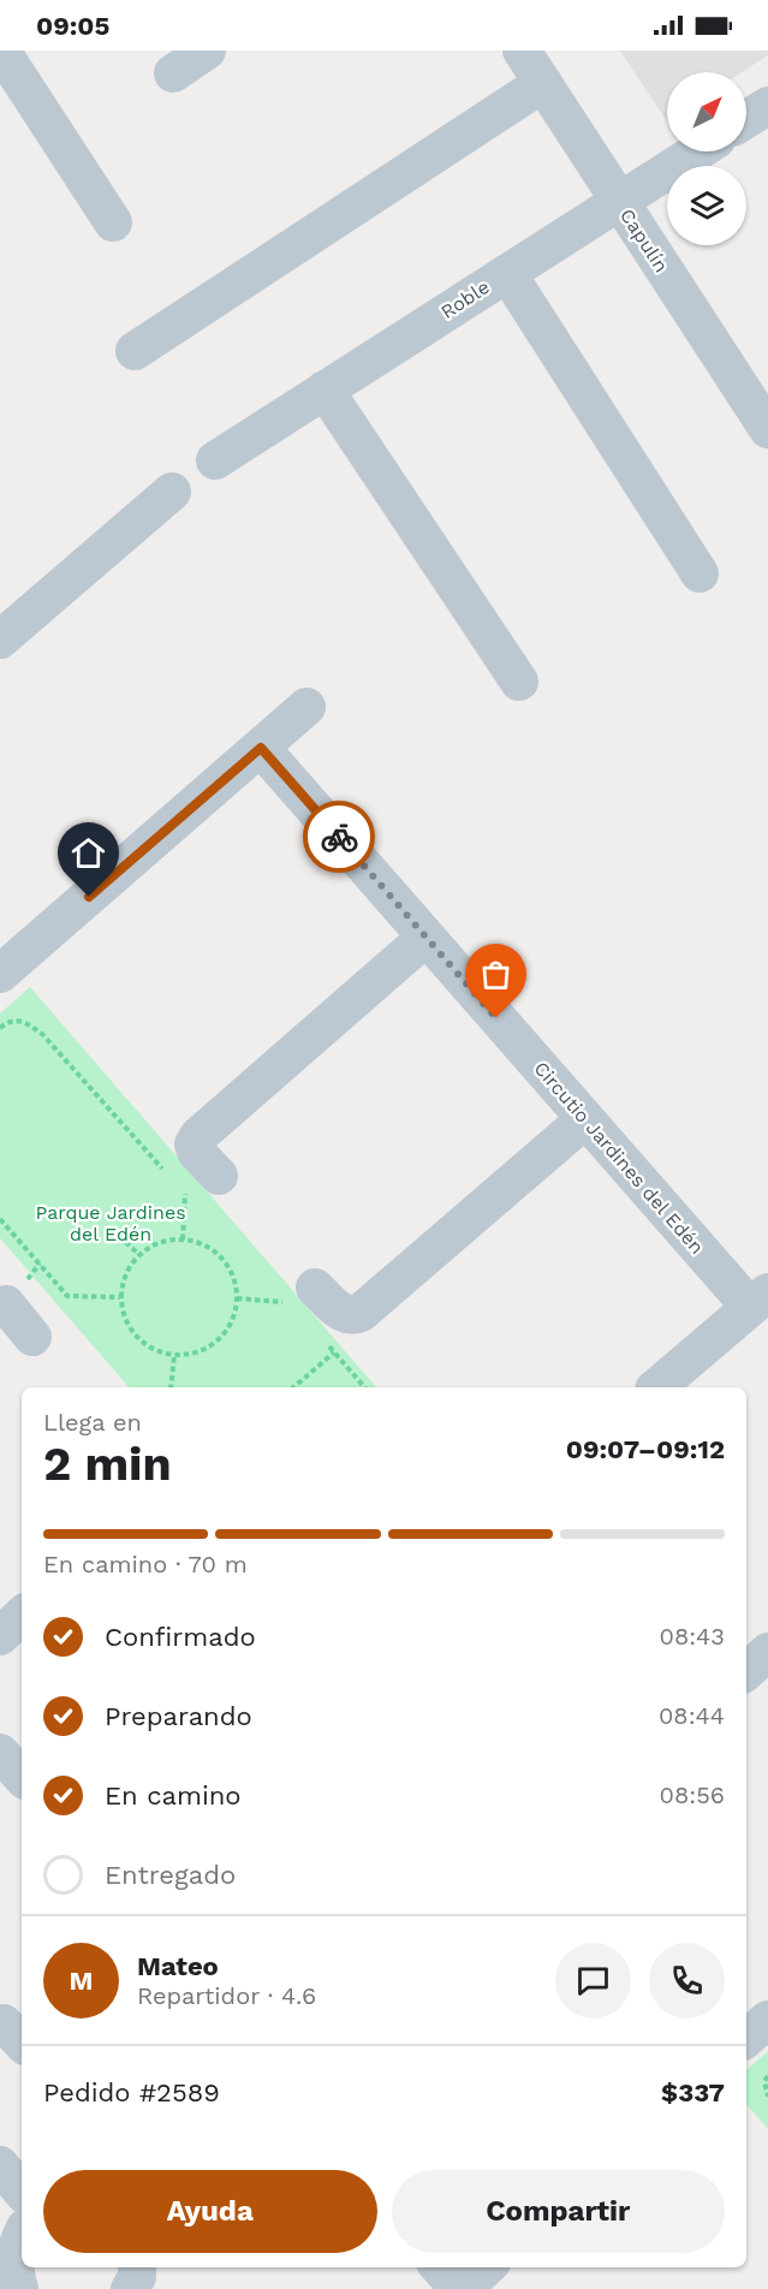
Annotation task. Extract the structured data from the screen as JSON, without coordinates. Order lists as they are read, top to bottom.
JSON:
{
  "streets": {
    "street": ["Capulín", "Roble", "Circutio Jardines del Edén"]
  },
  "crossings": [
    ["Capulín", "Roble"]
  ],
  "parks": ["Parque Jardines del Edén"],
  "north": "top right",
  "page": {
    "status": "09:05",
    "heading": ["2 min", "Llega en", "09:07–09:12"],
    "panel": [
      "Mateo",
      "Repartidor · 4.6",
      "Pedido #2589",
      "$337"
    ],
    "bar": "En camino · 70 m",
    "list": [
      ["Confirmado", "08:43"],
      ["Preparando", "08:44"],
      ["En camino", "08:56"],
      "Entregado"
    ],
    "round": "M",
    "buttons": ["Ayuda", "Compartir"]
  }
}
